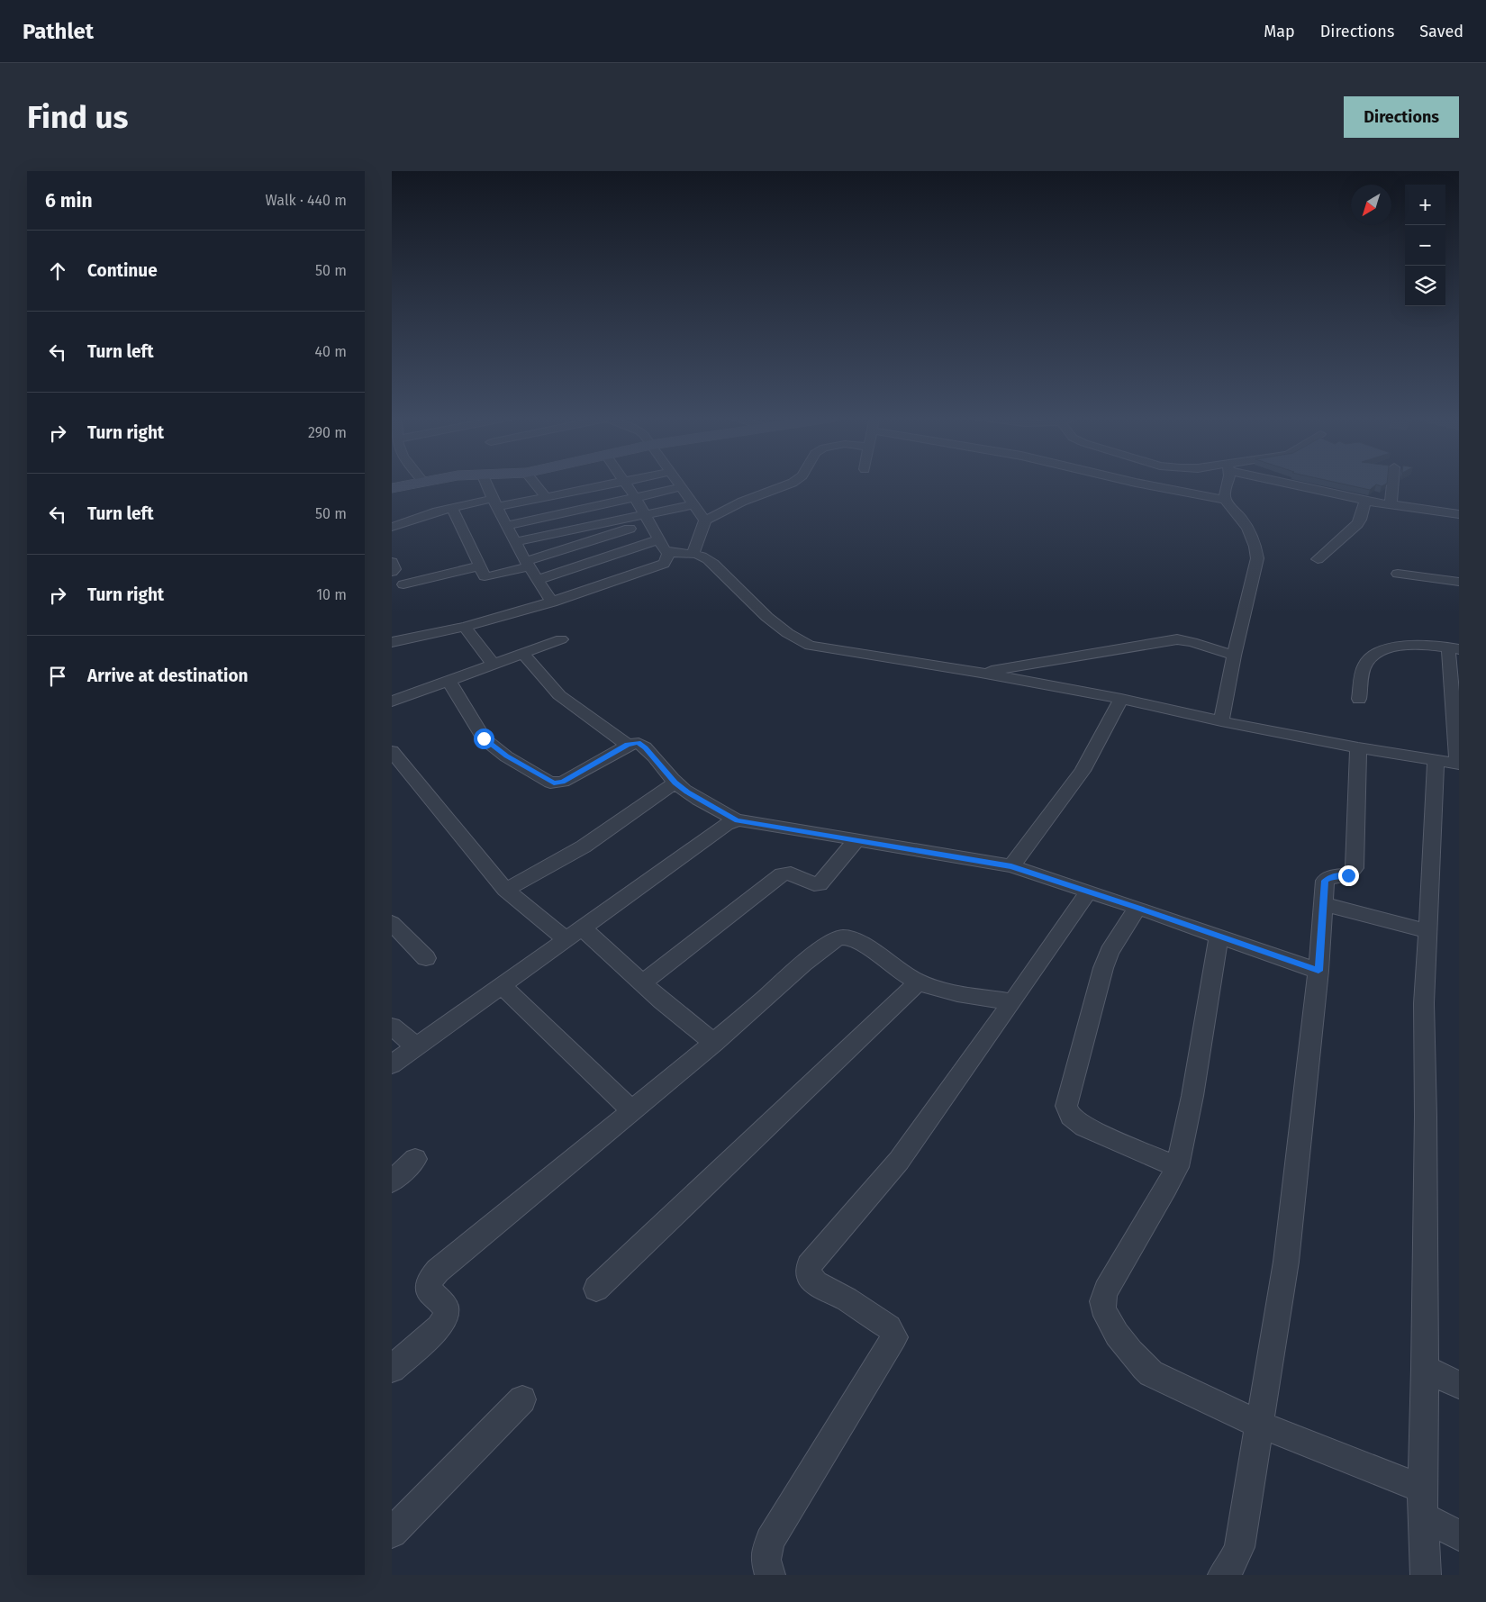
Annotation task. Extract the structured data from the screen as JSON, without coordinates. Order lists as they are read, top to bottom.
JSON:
{
  "north": "bottom left",
  "page": {
    "header": "Pathlet",
    "nav": ["Map", "Directions", "Saved"],
    "buttons": "Directions",
    "title": "Find us",
    "heading": ["6 min", "Walk · 440 m"],
    "map_buttons": ["+", "−"],
    "list": [
      ["Continue", "50 m"],
      ["Turn left", "40 m"],
      ["Turn right", "290 m"],
      ["Turn left", "50 m"],
      ["Turn right", "10 m"],
      "Arrive at destination"
    ]
  }
}
